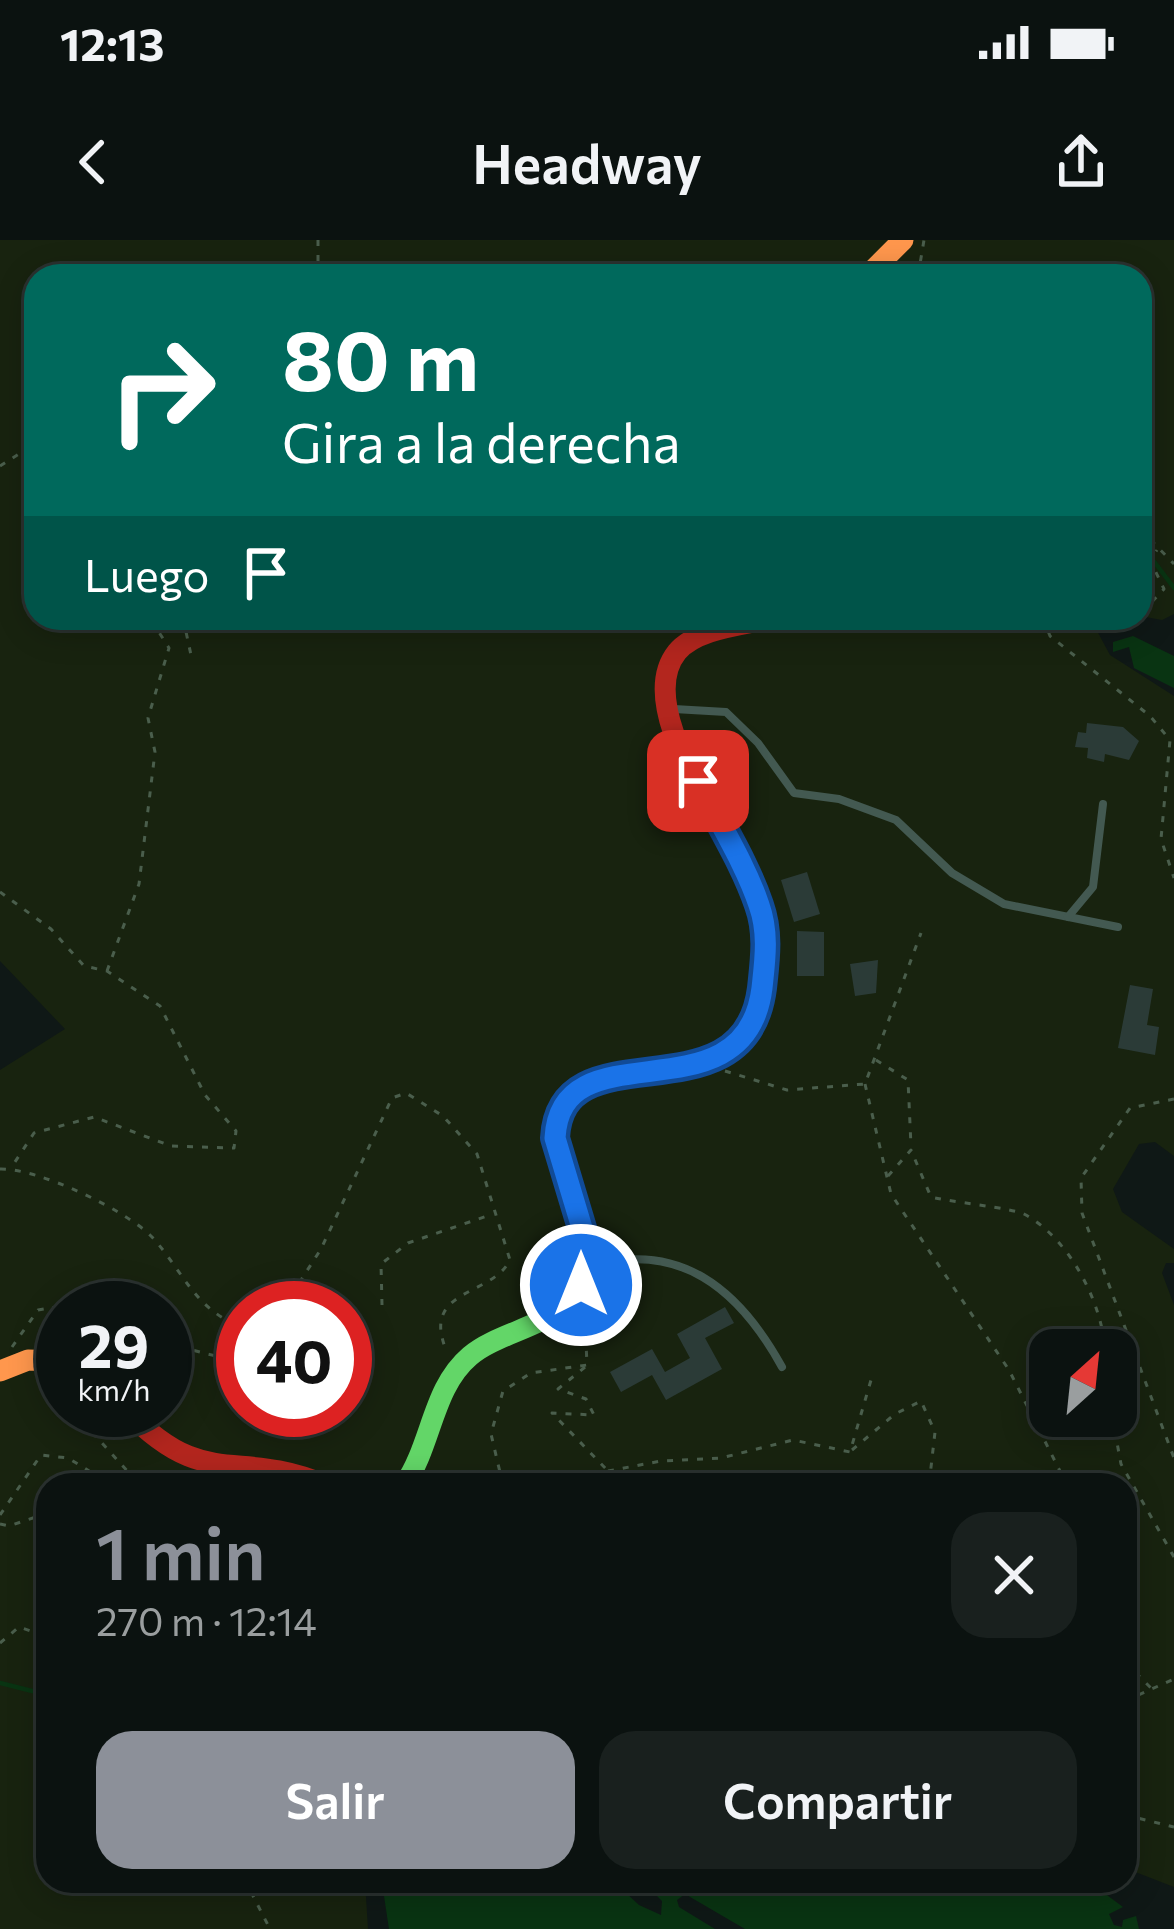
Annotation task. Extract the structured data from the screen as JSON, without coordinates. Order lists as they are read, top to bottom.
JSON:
{
  "north": "top right",
  "page": {
    "status": "12:13",
    "header": "Headway",
    "turn": ["80 m", "Gira a la derecha"],
    "then": "Luego",
    "speed": "29 km/h",
    "limit": "40",
    "heading": ["1 min", "270 m · 12:14"],
    "buttons": ["Salir", "Compartir"]
  }
}
